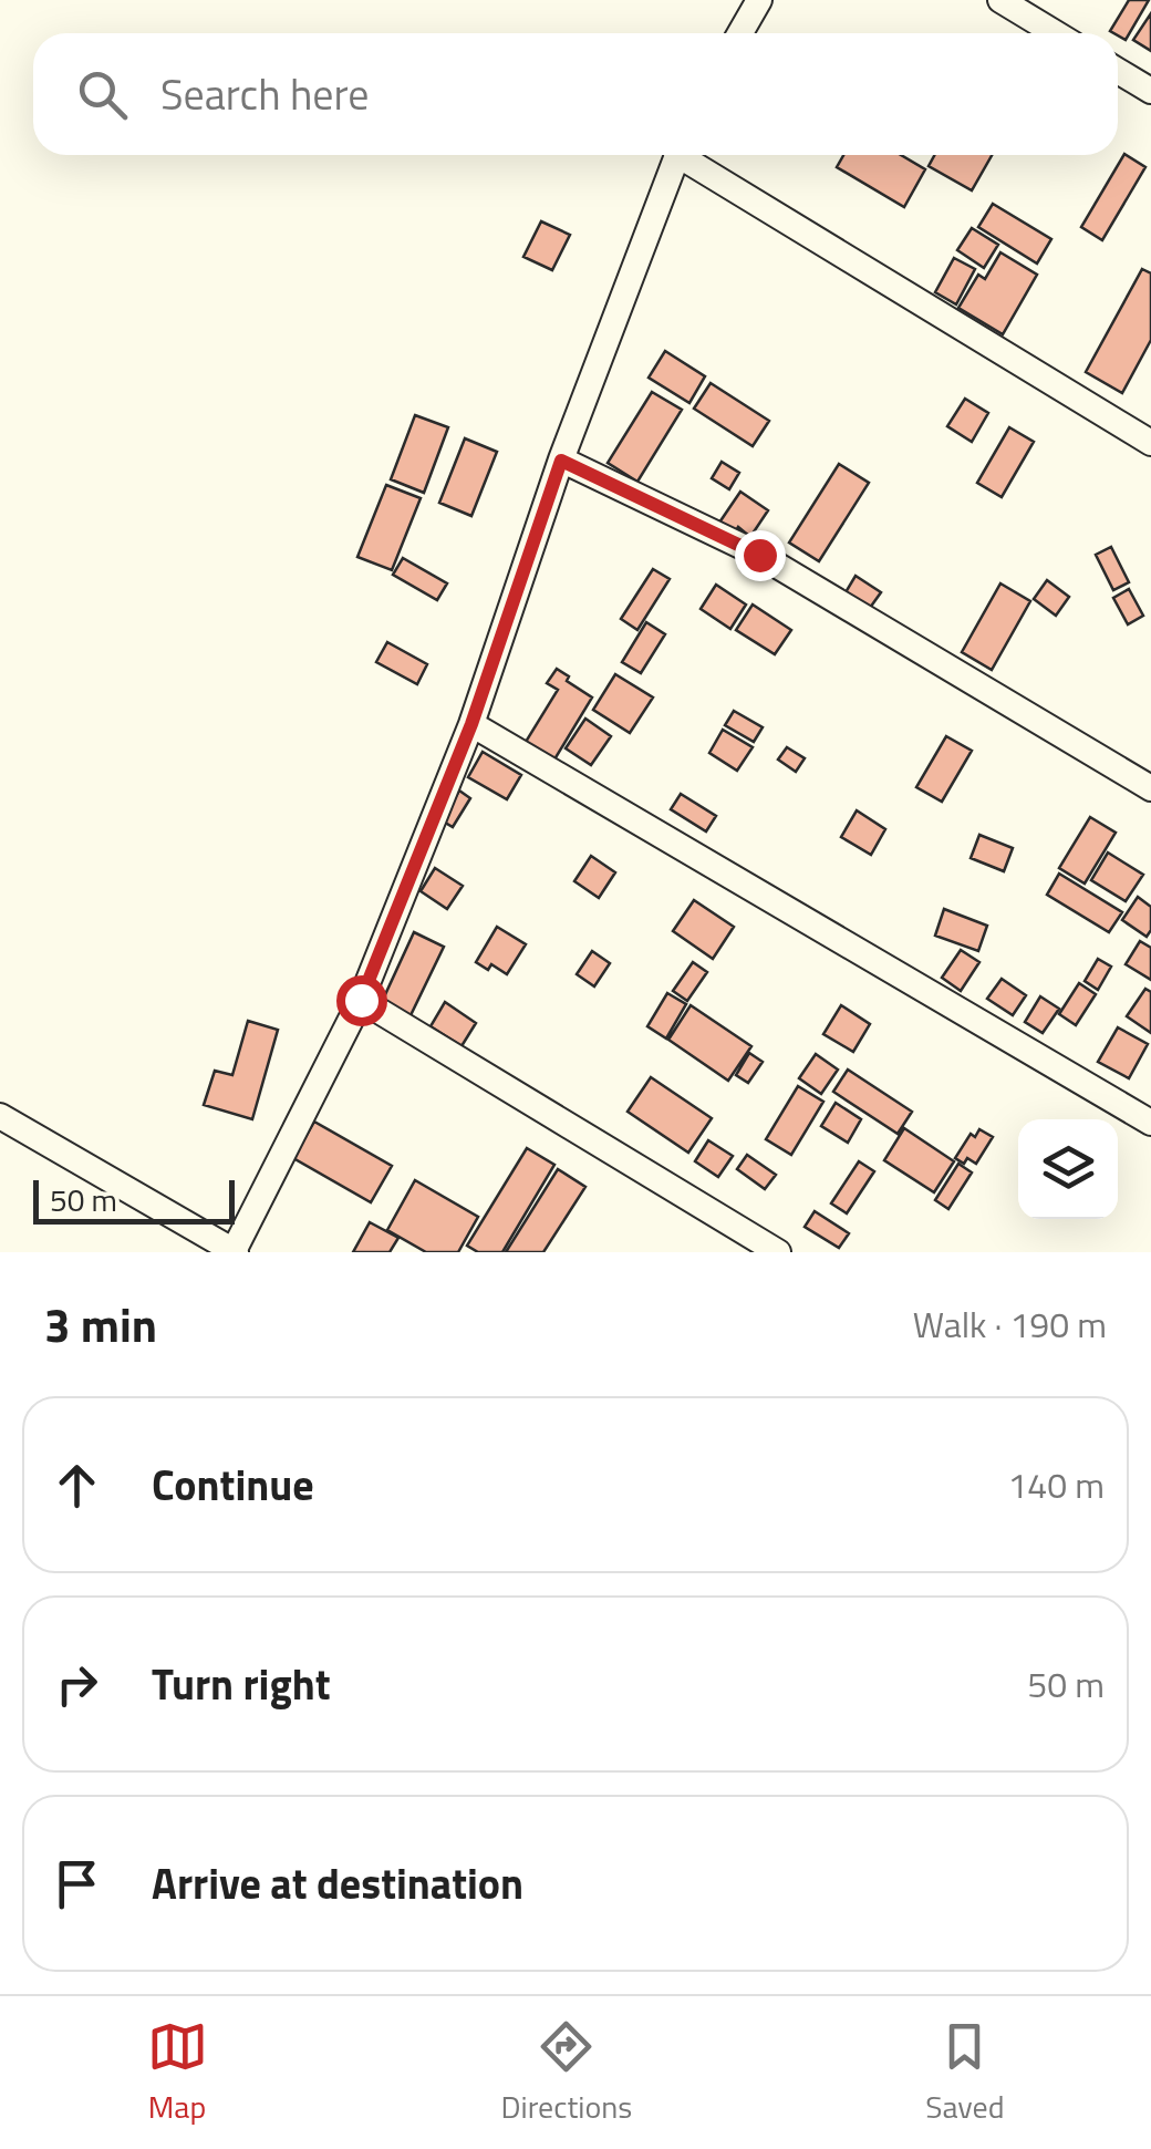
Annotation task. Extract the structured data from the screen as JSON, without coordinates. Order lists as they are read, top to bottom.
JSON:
{
  "scale_bar": "50 m",
  "page": {
    "search": "Search here",
    "scale": "50 m",
    "heading": ["3 min", "Walk · 190 m"],
    "list": [
      ["Continue", "140 m"],
      ["Turn right", "50 m"],
      "Arrive at destination"
    ],
    "nav": ["Map", "Directions", "Saved"]
  }
}
